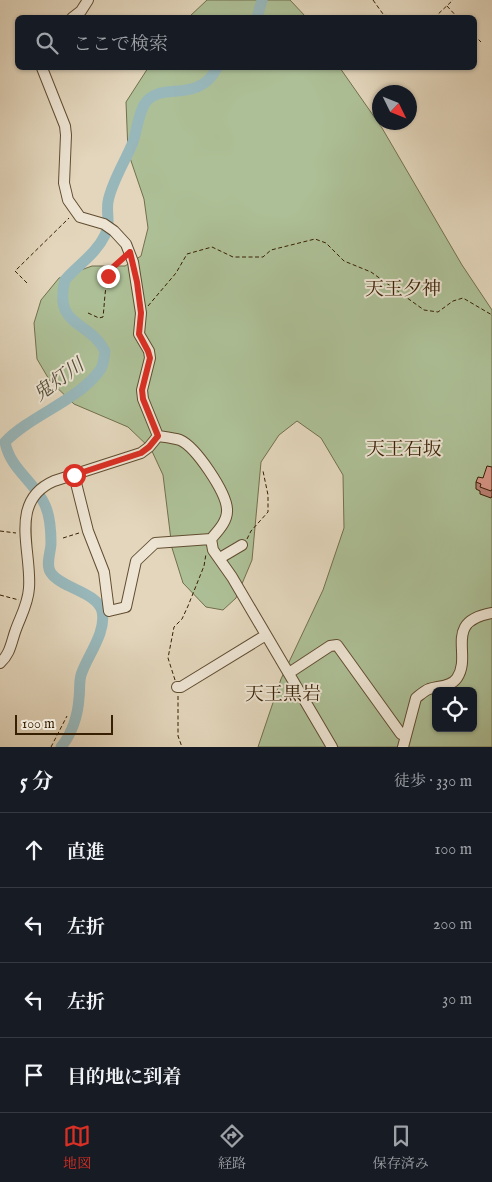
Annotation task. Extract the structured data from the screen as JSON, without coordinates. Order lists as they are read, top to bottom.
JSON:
{
  "districts": ["天王夕神", "天王石坂", "天王黒岩"],
  "water": ["鬼灯川"],
  "scale_bar": "100 m",
  "north": "bottom right",
  "page": {
    "search": "ここで検索",
    "scale": "100 m",
    "heading": ["5 分", "徒歩 · 330 m"],
    "list": [
      ["直進", "100 m"],
      ["左折", "200 m"],
      ["左折", "30 m"],
      "目的地に到着"
    ],
    "nav": ["地図", "経路", "保存済み"]
  }
}
